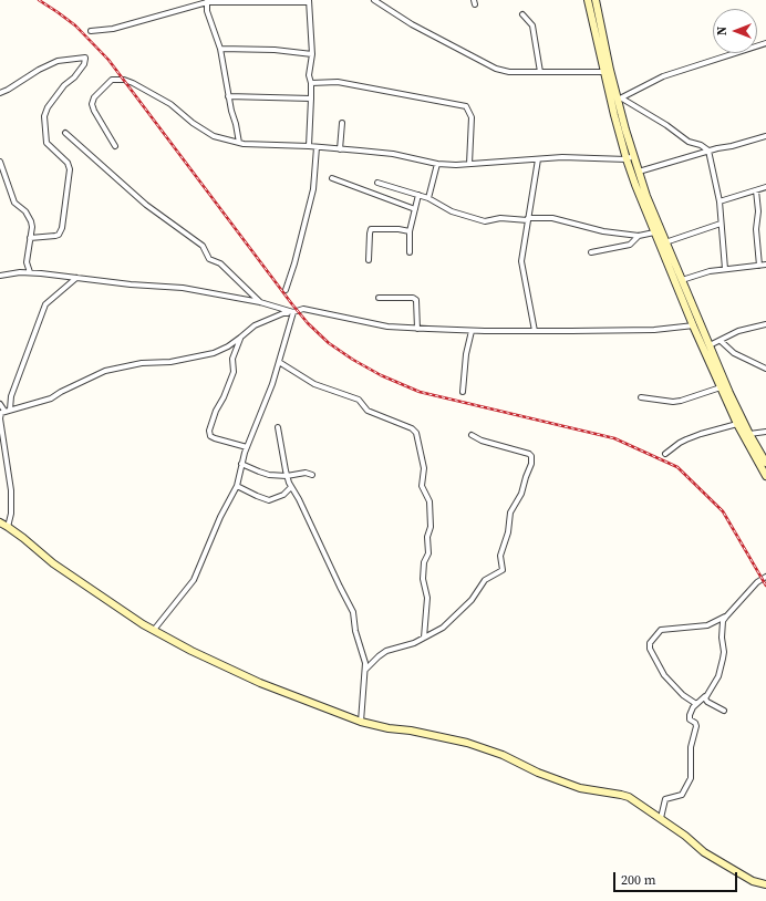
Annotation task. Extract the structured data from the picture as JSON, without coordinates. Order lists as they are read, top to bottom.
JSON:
{
  "scale_bar": "200 m",
  "north": "left"
}
